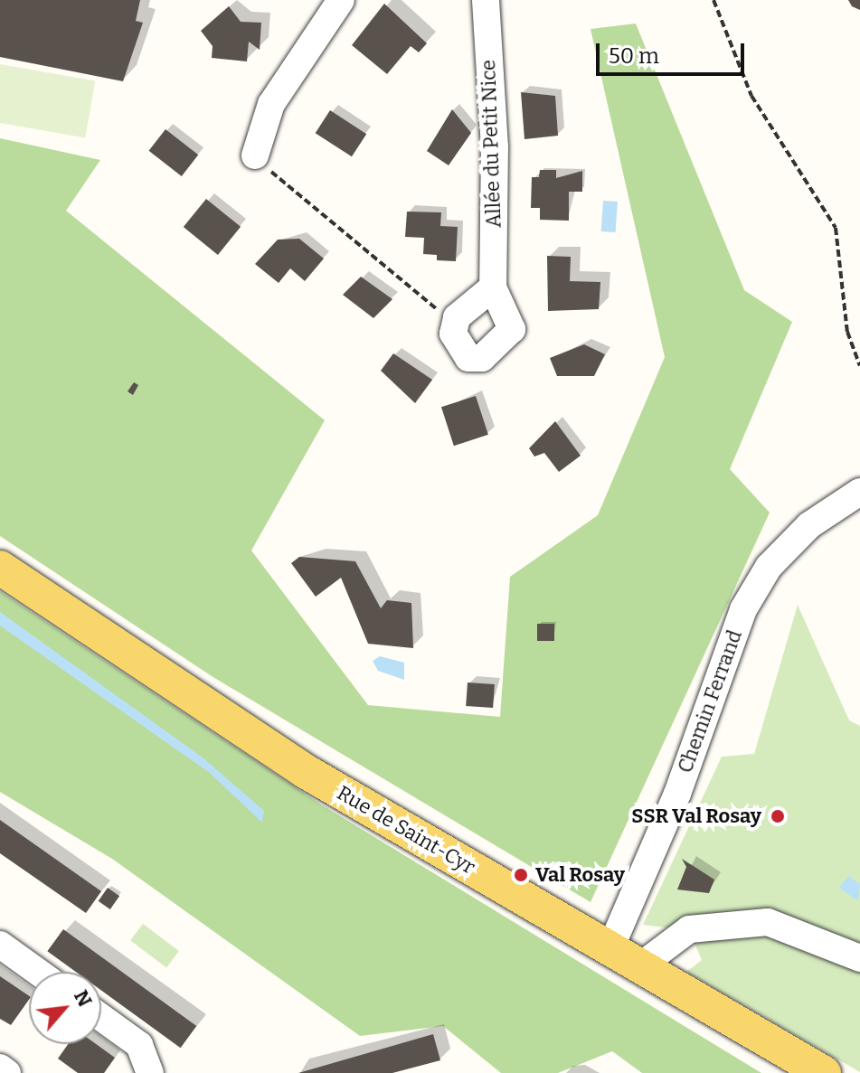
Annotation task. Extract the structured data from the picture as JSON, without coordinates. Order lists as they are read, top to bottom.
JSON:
{
  "streets": {
    "main road": ["Rue de Saint-Cyr"],
    "street": ["Allée du Petit Nice", "Chemin Ferrand"]
  },
  "crossings": [
    ["Chemin Ferrand", "Rue de Saint-Cyr"]
  ],
  "places": ["SSR Val Rosay", "Val Rosay"],
  "scale_bar": "50 m",
  "north": "top right"
}
